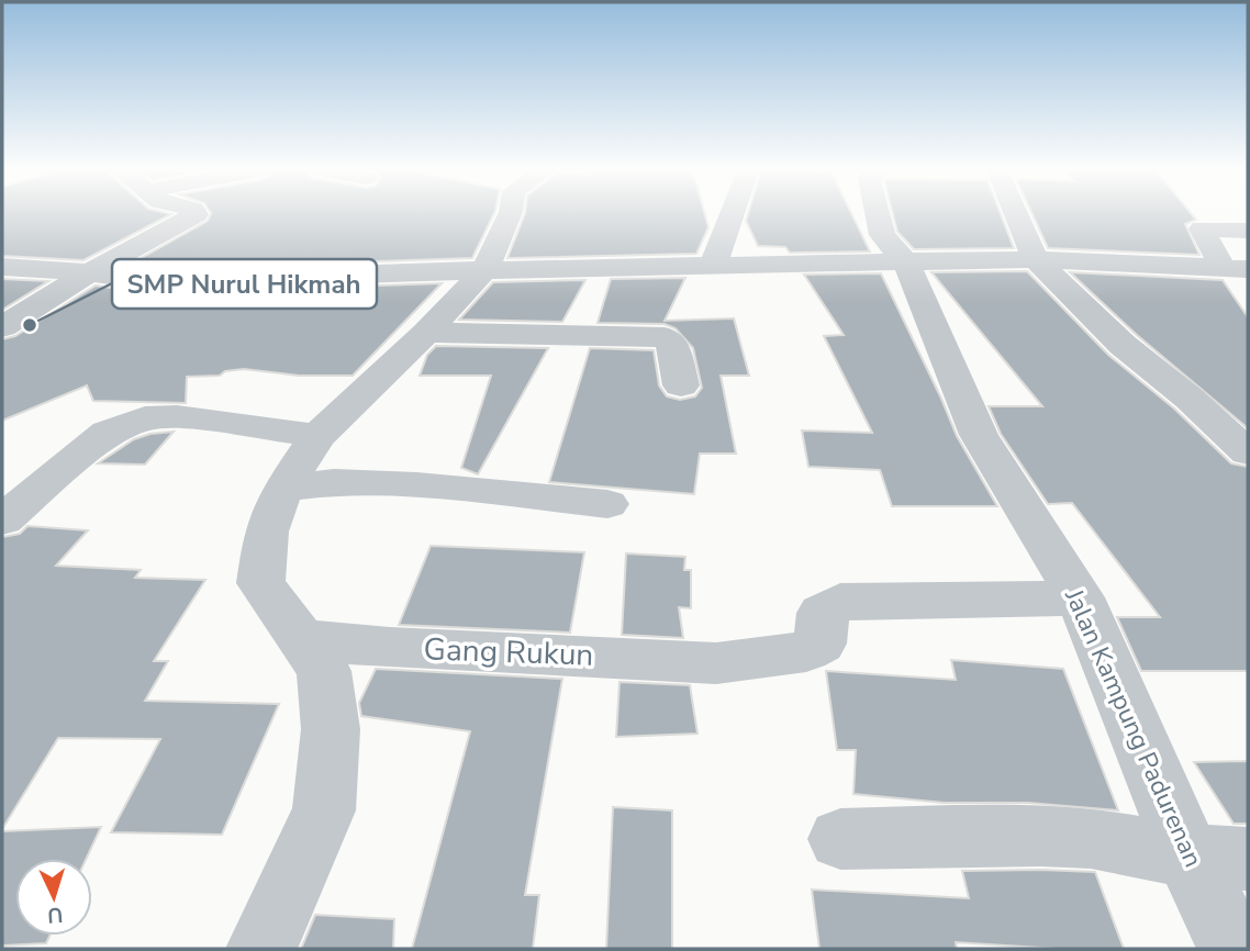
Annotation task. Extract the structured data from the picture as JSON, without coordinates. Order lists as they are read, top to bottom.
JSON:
{
  "streets": {
    "street": ["Gang Rukun", "Jalan Kampung Padurenan"]
  },
  "crossings": [
    ["Gang Rukun", "Jalan Kampung Padurenan"]
  ],
  "places": ["SMP Nurul Hikmah"],
  "north": "bottom"
}
